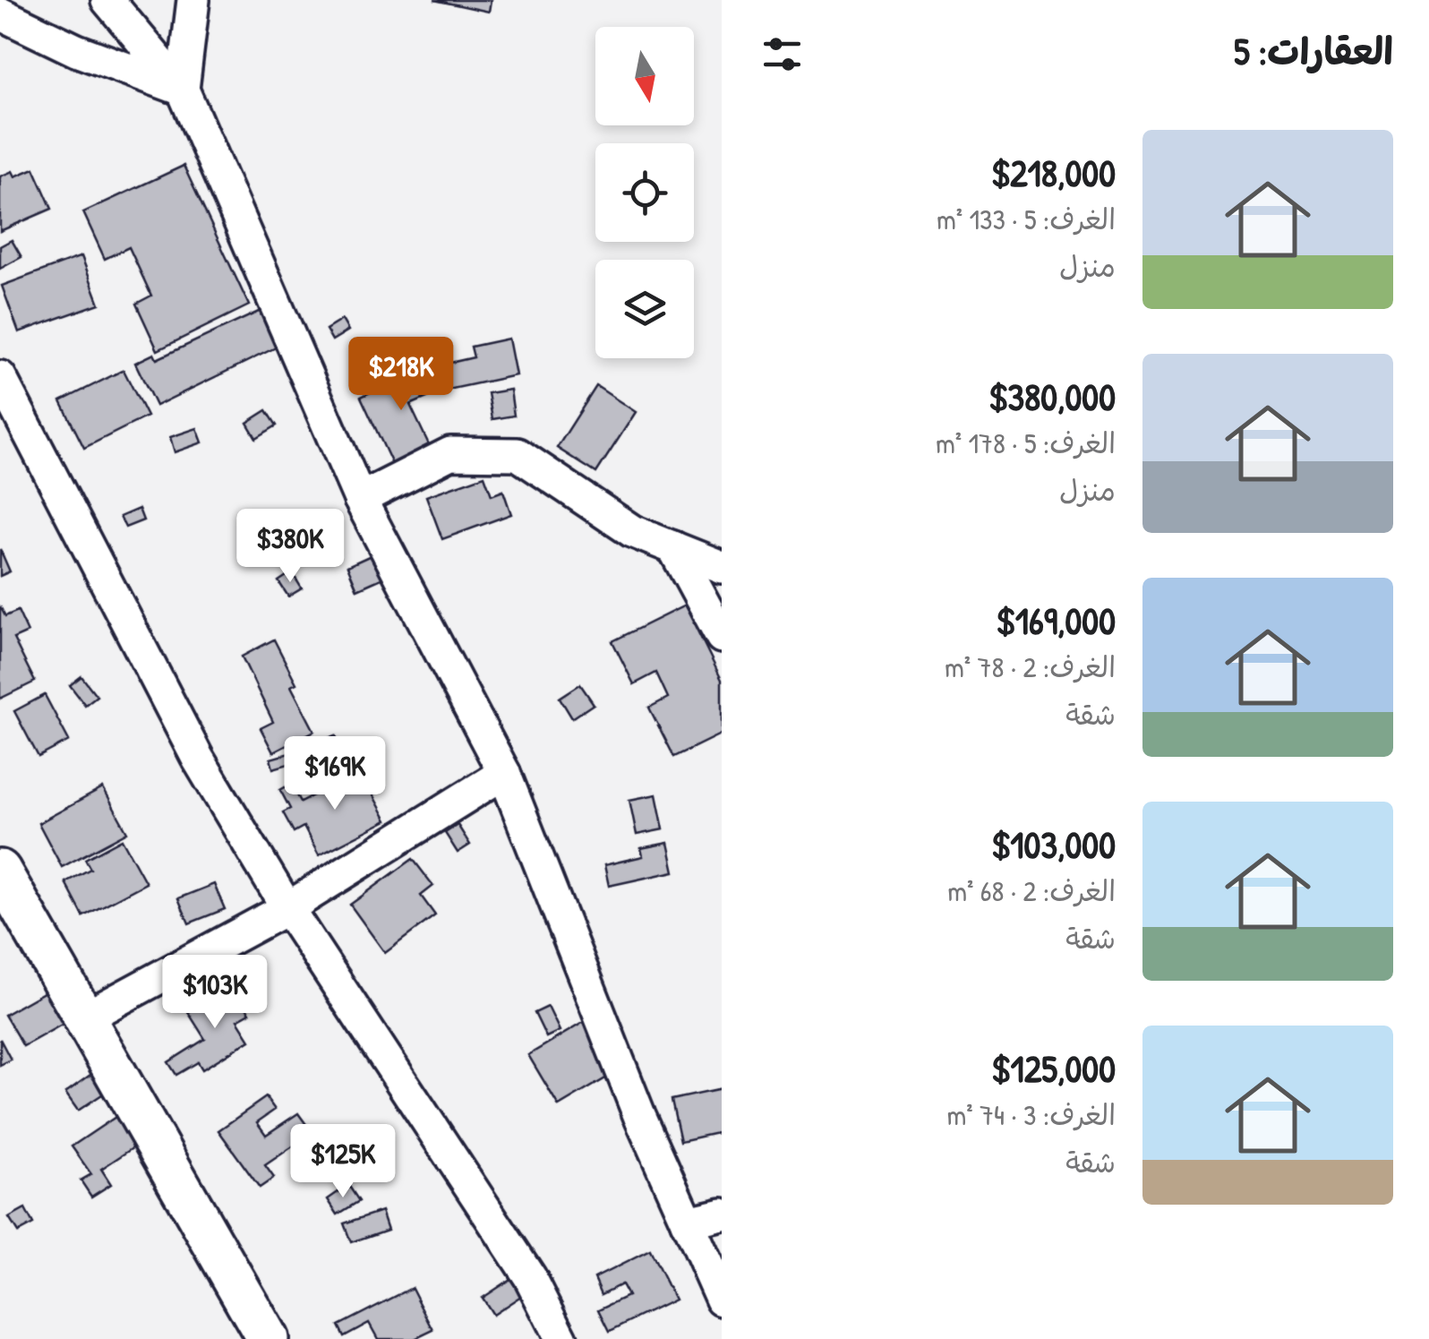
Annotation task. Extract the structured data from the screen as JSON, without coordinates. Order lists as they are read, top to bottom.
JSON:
{
  "north": "bottom",
  "page": {
    "heading": "العقارات: 5",
    "list": [
      {
        "name": "$218,000",
        "note": "الغرف: 5 · 133 m² · منزل"
      },
      {
        "name": "$380,000",
        "note": "الغرف: 5 · 178 m² · منزل"
      },
      {
        "name": "$169,000",
        "note": "الغرف: 2 · 78 m² · شقة"
      },
      {
        "name": "$103,000",
        "note": "الغرف: 2 · 68 m² · شقة"
      },
      {
        "name": "$125,000",
        "note": "الغرف: 3 · 74 m² · شقة"
      }
    ],
    "price": [
      "$218K",
      "$380K",
      "$169K",
      "$103K",
      "$125K"
    ]
  }
}
